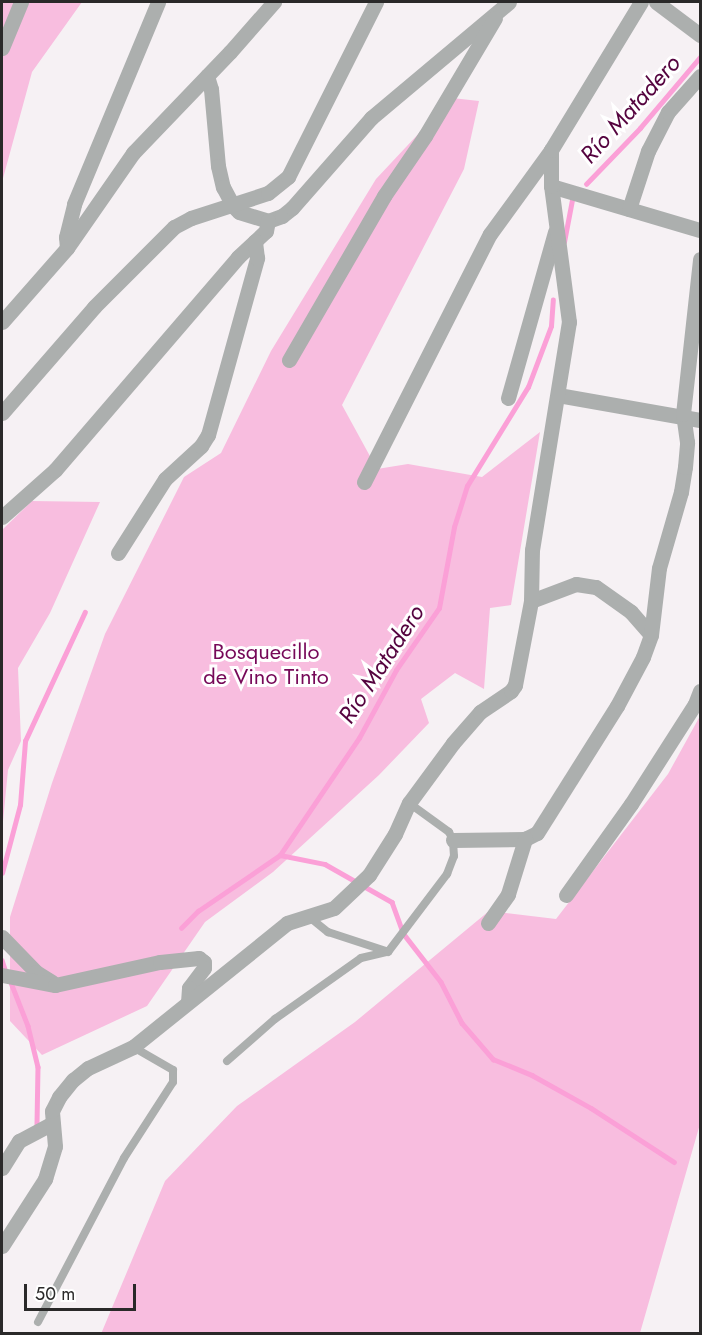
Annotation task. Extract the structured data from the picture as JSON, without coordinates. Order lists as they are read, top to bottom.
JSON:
{
  "water": ["Río Matadero"],
  "parks": ["Bosquecillo de Vino Tinto"],
  "scale_bar": "50 m"
}
